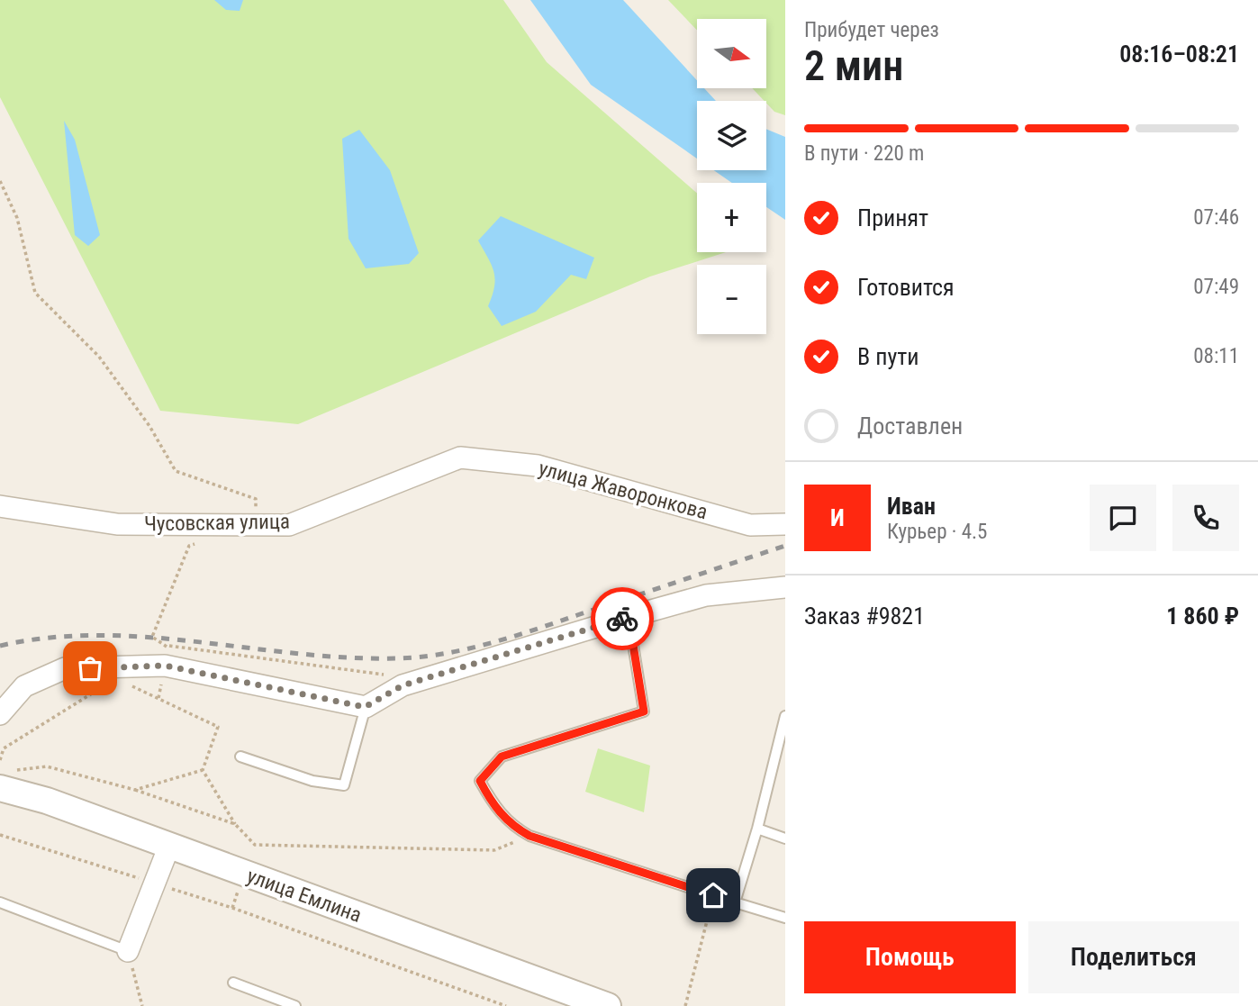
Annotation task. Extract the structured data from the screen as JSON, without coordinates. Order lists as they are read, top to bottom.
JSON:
{
  "streets": {
    "street": ["улица Жаворонкова", "Чусовская улица", "улица Емлина"]
  },
  "crossings": [
    ["улица Жаворонкова", "Чусовская улица"]
  ],
  "north": "right",
  "page": {
    "heading": ["2 мин", "Прибудет через", "08:16–08:21"],
    "panel": [
      "Иван",
      "Курьер · 4.5",
      "Заказ #9821",
      "1 860 ₽"
    ],
    "map_buttons": ["+", "−"],
    "bar": "В пути · 220 m",
    "list": [
      ["Принят", "07:46"],
      ["Готовится", "07:49"],
      ["В пути", "08:11"],
      "Доставлен"
    ],
    "round": "И",
    "buttons": ["Помощь", "Поделиться"]
  }
}
